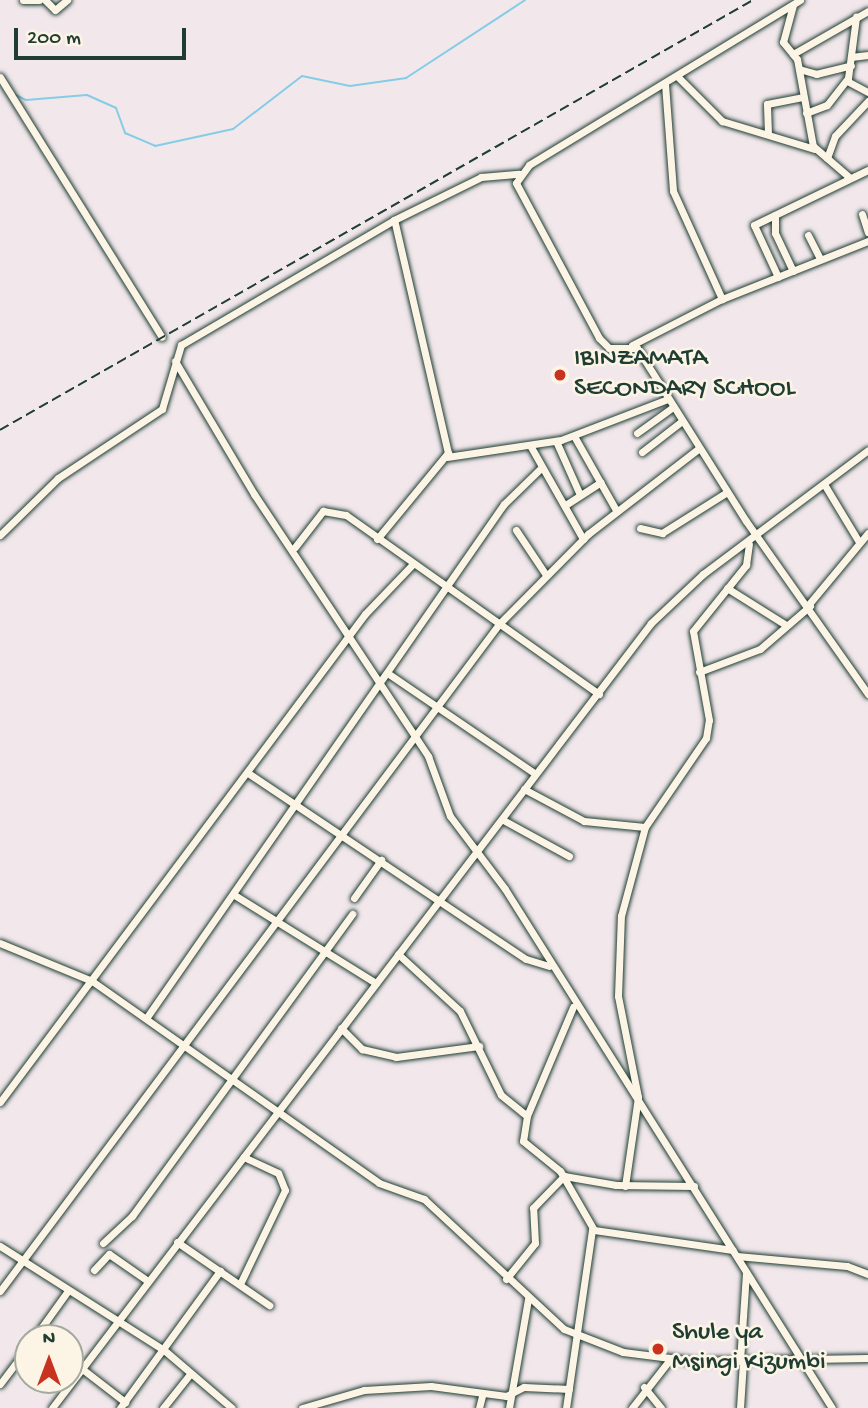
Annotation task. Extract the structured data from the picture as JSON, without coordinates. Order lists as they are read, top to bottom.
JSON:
{
  "places": ["IBINZAMATA SECONDARY SCHOOL", "Shule ya Msingi Kizumbi"],
  "scale_bar": "200 m",
  "north": "top"
}
